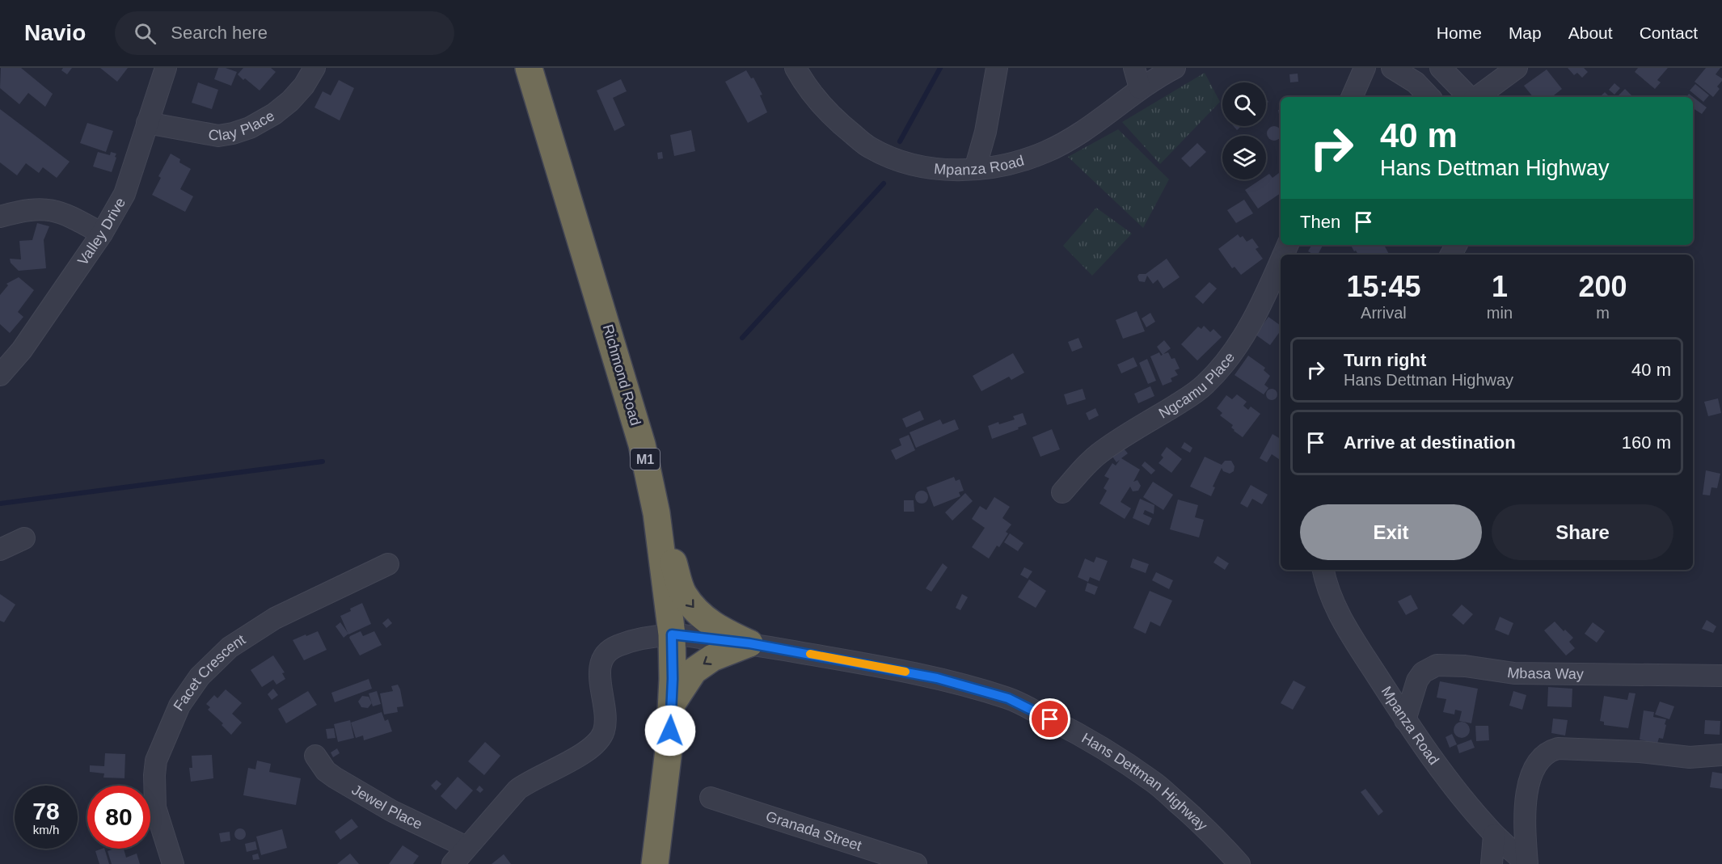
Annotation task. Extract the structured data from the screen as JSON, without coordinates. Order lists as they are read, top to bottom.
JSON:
{
  "streets": {
    "highway": ["Richmond Road", "M1"],
    "street": [
      "Clay Place",
      "Mpanza Road",
      "Valley Drive",
      "Ngcamu Place",
      "Mbasa Way",
      "Facet Crescent",
      "Hans Dettman Highway",
      "Jewel Place",
      "Granada Street"
    ]
  },
  "crossings": [
    ["Clay Place", "Valley Drive"],
    ["Mpanza Road", "Mbasa Way"],
    ["Richmond Road", "Hans Dettman Highway"]
  ],
  "page": {
    "header": "Navio",
    "search": "Search here",
    "nav": [
      "Home",
      "Map",
      "About",
      "Contact"
    ],
    "turn": ["40 m", "Hans Dettman Highway"],
    "then": "Then",
    "eta": [
      "15:45",
      "Arrival",
      "1",
      "min",
      "200",
      "m"
    ],
    "list": [
      {
        "name": "Turn right",
        "note": "Hans Dettman Highway",
        "value": "40 m"
      },
      {
        "name": "Arrive at destination",
        "value": "160 m"
      }
    ],
    "buttons": ["Exit", "Share"],
    "speed": "78 km/h",
    "limit": "80"
  }
}
